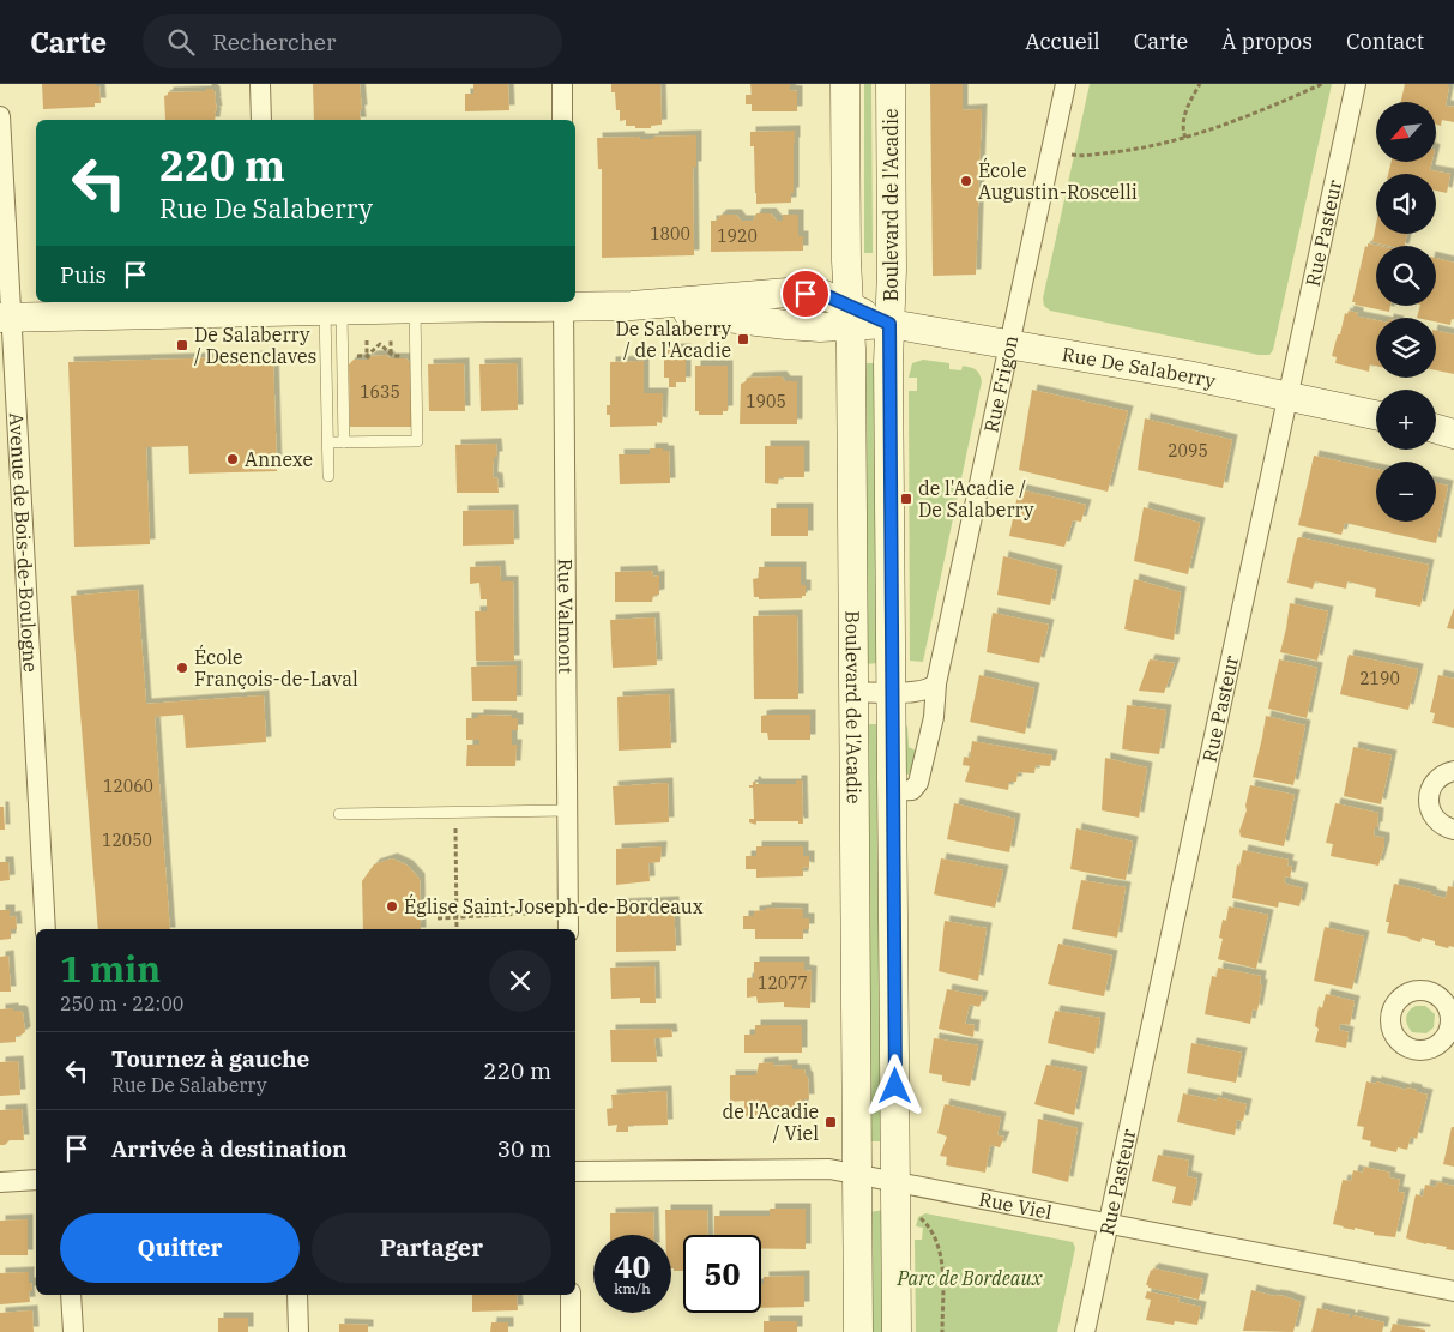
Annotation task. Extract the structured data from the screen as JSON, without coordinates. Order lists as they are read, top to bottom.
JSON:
{
  "streets": {
    "main road": ["Boulevard de l'Acadie", "Rue De Salaberry"],
    "street": [
      "Rue Pasteur",
      "Rue Frigon",
      "Avenue de Bois-de-Boulogne",
      "Rue Valmont",
      "Rue Viel"
    ]
  },
  "crossings": [
    ["Boulevard de l'Acadie", "Rue De Salaberry"],
    ["Boulevard de l'Acadie", "Rue Frigon"],
    ["Boulevard de l'Acadie", "Rue Viel"],
    ["Rue Pasteur", "Rue De Salaberry"],
    ["Rue Pasteur", "Rue Viel"],
    ["Rue De Salaberry", "Rue Frigon"],
    ["Rue De Salaberry", "Avenue de Bois-de-Boulogne"],
    ["Rue De Salaberry", "Rue Valmont"]
  ],
  "parks": ["Parc de Bordeaux"],
  "places": {
    "other": [
      "École Augustin-Roscelli",
      "Annexe",
      "École François-de-Laval",
      "Église Saint-Joseph-de-Bordeaux"
    ],
    "transit": [
      "De Salaberry / de l'Acadie",
      "De Salaberry / Desenclaves",
      "de l'Acadie / De Salaberry",
      "de l'Acadie / Viel"
    ]
  },
  "house_numbers": [
    "1800",
    "1920",
    "1635",
    "1905",
    "2095",
    "2190",
    "12060",
    "12050",
    "12077"
  ],
  "north": "bottom left",
  "page": {
    "header": "Carte",
    "search": "Rechercher",
    "nav": [
      "Accueil",
      "Carte",
      "À propos",
      "Contact"
    ],
    "map_buttons": ["+", "−"],
    "turn": ["220 m", "Rue De Salaberry"],
    "then": "Puis",
    "heading": ["1 min", "250 m · 22:00"],
    "list": [
      {
        "name": "Tournez à gauche",
        "note": "Rue De Salaberry",
        "value": "220 m"
      },
      {
        "name": "Arrivée à destination",
        "value": "30 m"
      }
    ],
    "buttons": ["Quitter", "Partager"],
    "speed": "40 km/h",
    "limit": "50"
  }
}
